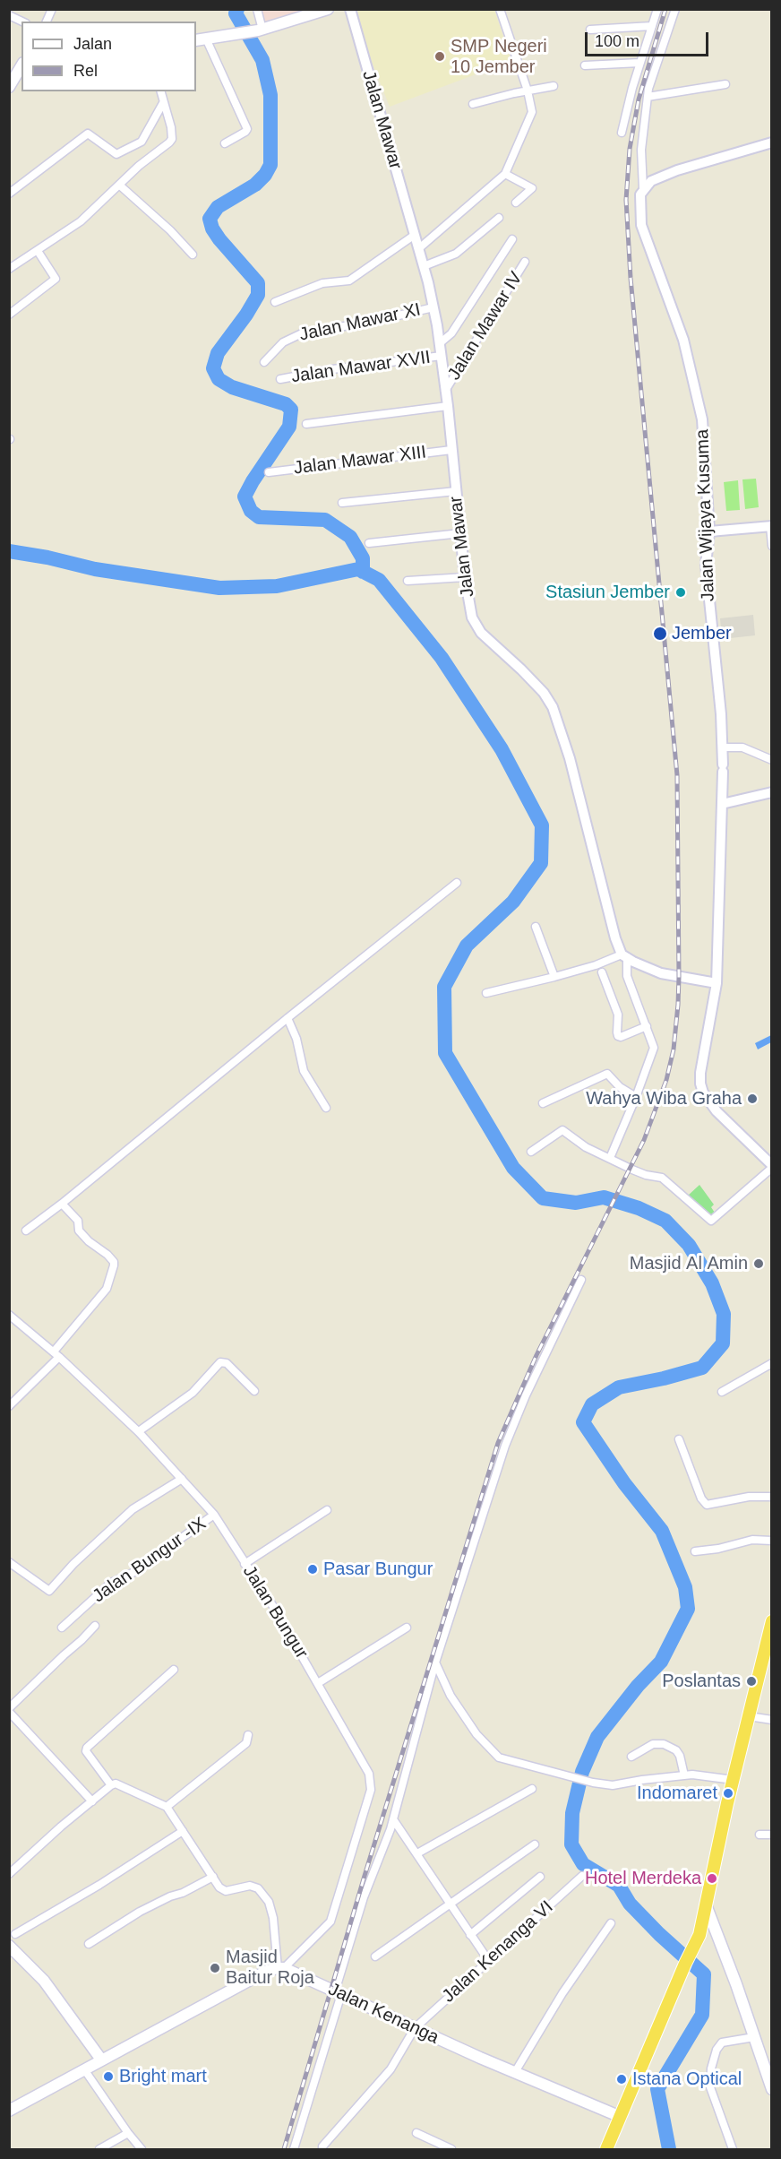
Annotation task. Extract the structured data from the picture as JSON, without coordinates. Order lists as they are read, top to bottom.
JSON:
{
  "streets": {
    "main road": ["Jalan Kenanga"],
    "street": [
      "Jalan Mawar",
      "Jalan Mawar XI",
      "Jalan Mawar IV",
      "Jalan Mawar XVII",
      "Jalan Mawar XIII",
      "Jalan Wijaya Kusuma",
      "Jalan Bungur -IX",
      "Jalan Bungur",
      "Jalan Kenanga VI"
    ]
  },
  "crossings": [
    ["Jalan Mawar", "Jalan Mawar XI"],
    ["Jalan Mawar", "Jalan Mawar IV"],
    ["Jalan Mawar", "Jalan Mawar XVII"],
    ["Jalan Mawar", "Jalan Mawar XIII"],
    ["Jalan Bungur -IX", "Jalan Bungur"],
    ["Jalan Bungur", "Jalan Kenanga"],
    ["Jalan Kenanga VI", "Jalan Kenanga"]
  ],
  "places": [
    "SMP Negeri 10 Jember",
    "Stasiun Jember",
    "Jember",
    "Wahya Wiba Graha",
    "Masjid Al Amin",
    "Pasar Bungur",
    "Poslantas",
    "Indomaret",
    "Hotel Merdeka",
    "Masjid Baitur Roja",
    "Bright mart",
    "Istana Optical"
  ],
  "legend": ["Jalan", "Rel"],
  "scale_bar": "100 m"
}
